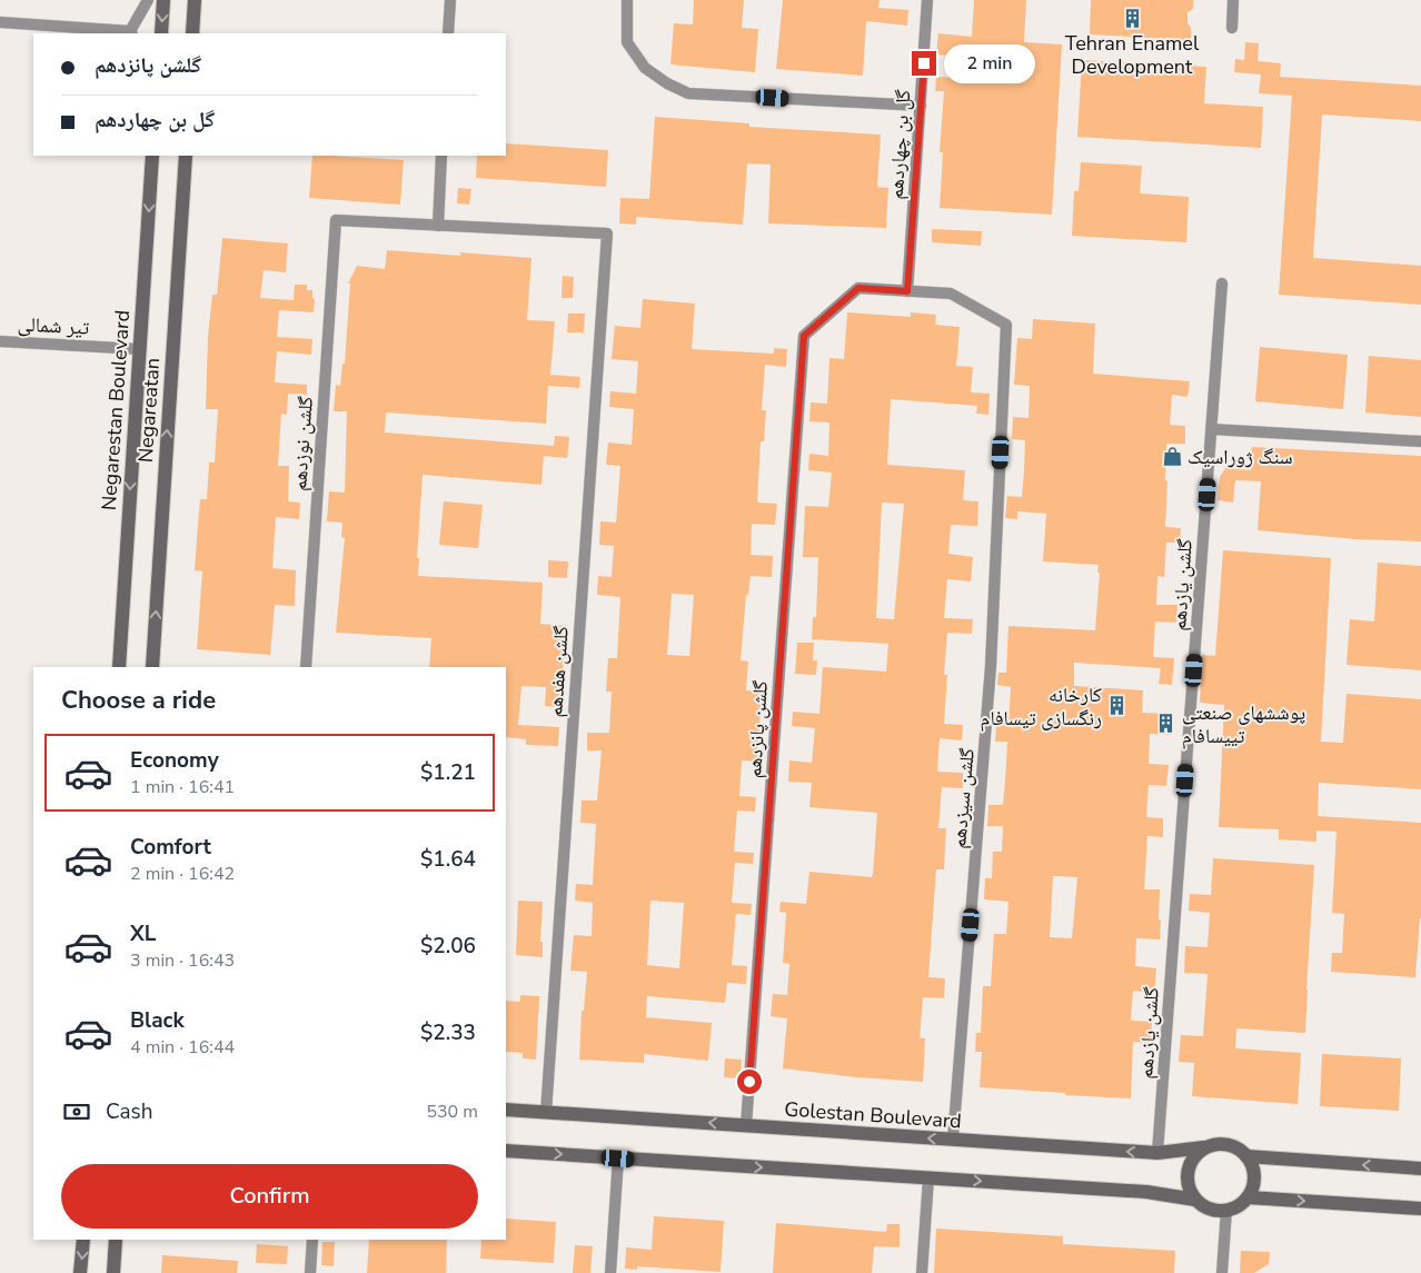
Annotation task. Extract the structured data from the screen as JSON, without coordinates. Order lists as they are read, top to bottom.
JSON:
{
  "streets": {
    "street": [
      "گل بن چهاردهم",
      "تیر شمالی",
      "Negarestan Boulevard",
      "Negareatan",
      "گلشن نوزدهم",
      "گلشن یازدهم",
      "گلشن هفدهم",
      "گلشن پانزدهم",
      "گلشن سیزدهم",
      "Golestan Boulevard"
    ]
  },
  "crossings": [
    ["گل بن چهاردهم", "گلشن پانزدهم"],
    ["گل بن چهاردهم", "گلشن سیزدهم"],
    ["تیر شمالی", "Negarestan Boulevard"],
    ["گلشن نوزدهم", "گلشن هفدهم"],
    ["گلشن یازدهم", "Golestan Boulevard"],
    ["گلشن هفدهم", "Golestan Boulevard"],
    ["گلشن پانزدهم", "گلشن سیزدهم"],
    ["گلشن پانزدهم", "Golestan Boulevard"],
    ["گلشن سیزدهم", "Golestan Boulevard"]
  ],
  "one_way": ["Negarestan Boulevard", "Negareatan"],
  "places": {
    "building": ["Tehran Enamel Development", "کارخانه رنگسازی تیسافام", "پوششهای صنعتی تییسافام"],
    "shop": ["سنگ ژوراسیک"]
  },
  "page": {
    "banner": ["گلشن پانزدهم", "گل بن چهاردهم"],
    "bubble": "2 min",
    "heading": "Choose a ride",
    "list": [
      {
        "name": "Economy",
        "note": "1 min · 16:41",
        "value": "$1.21"
      },
      {
        "name": "Comfort",
        "note": "2 min · 16:42",
        "value": "$1.64"
      },
      {
        "name": "XL",
        "note": "3 min · 16:43",
        "value": "$2.06"
      },
      {
        "name": "Black",
        "note": "4 min · 16:44",
        "value": "$2.33"
      }
    ],
    "pay": ["Cash", "530 m"],
    "buttons": "Confirm"
  }
}
